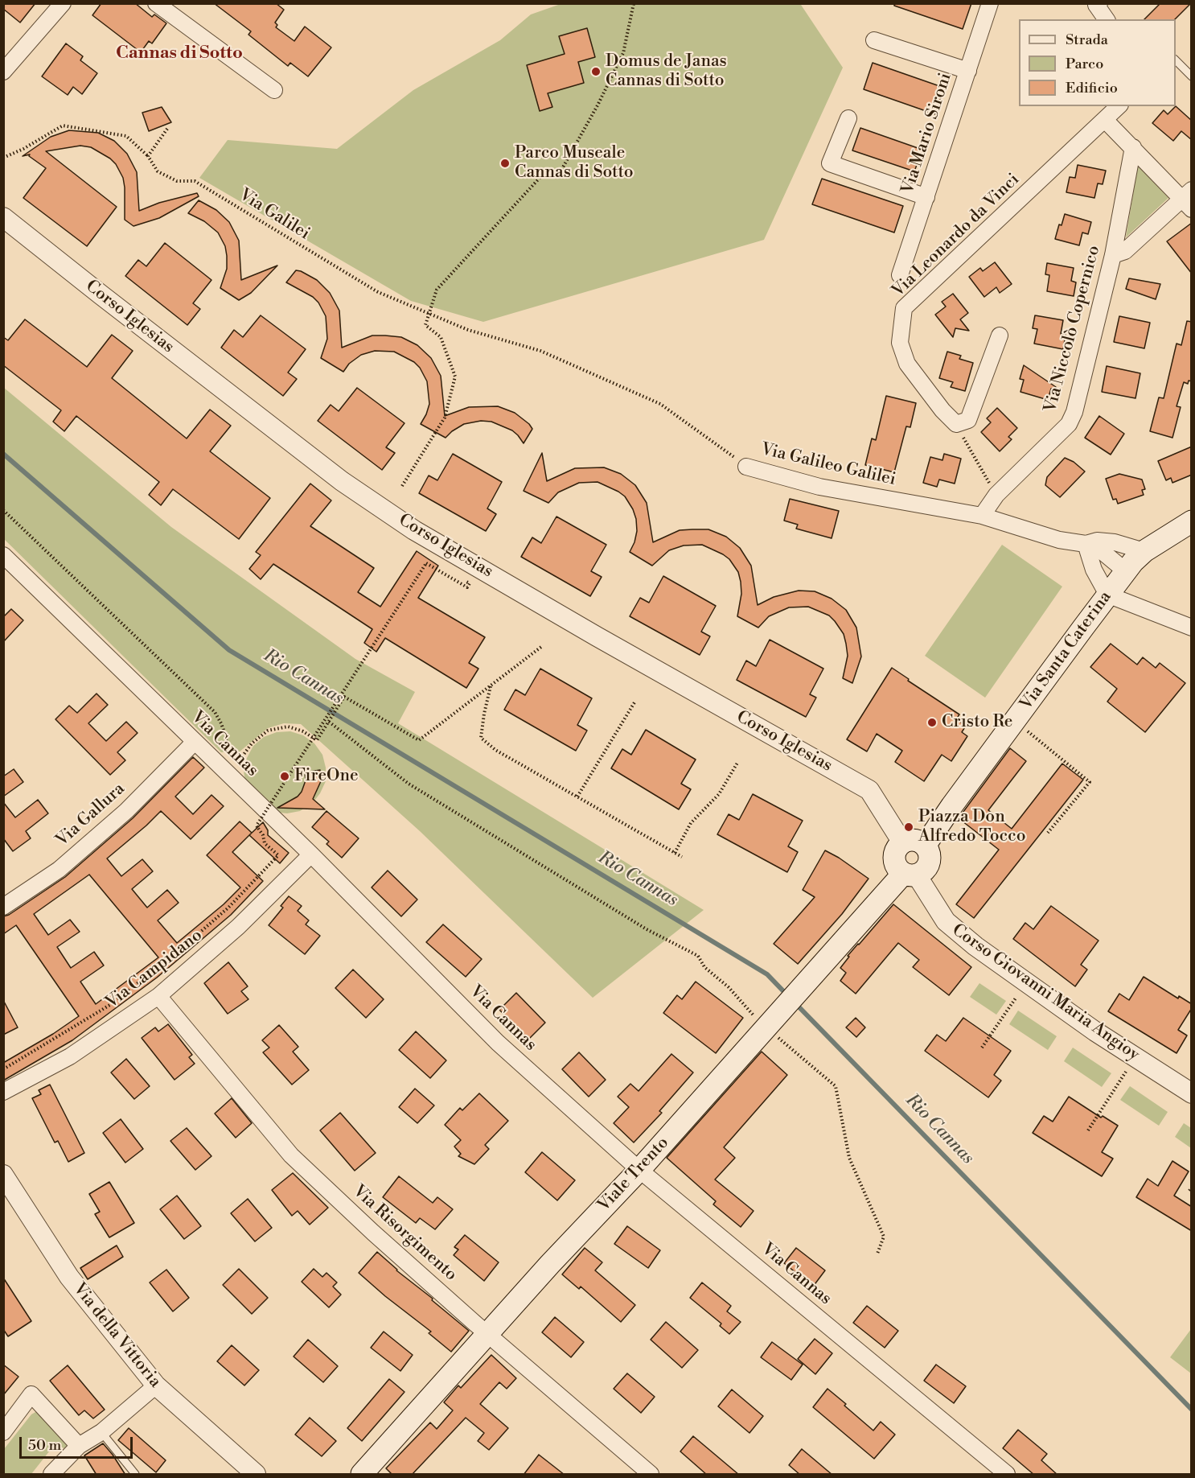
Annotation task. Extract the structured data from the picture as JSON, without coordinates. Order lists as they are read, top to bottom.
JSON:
{
  "streets": {
    "main road": ["Via Santa Caterina", "Viale Trento"],
    "street": [
      "Via Mario Sironi",
      "Via Leonardo da Vinci",
      "Corso Iglesias",
      "Via Niccolò Copernico",
      "Via Galileo Galilei",
      "Via Cannas",
      "Via Gallura",
      "Via Campidano",
      "Corso Giovanni Maria Angioy",
      "Via Risorgimento",
      "Via della Vittoria"
    ],
    "path": ["Via Galilei"]
  },
  "crossings": [
    ["Via Galilei", "Via Galileo Galilei"],
    ["Corso Iglesias", "Via Santa Caterina"],
    ["Corso Iglesias", "Corso Giovanni Maria Angioy"],
    ["Corso Iglesias", "Viale Trento"],
    ["Via Niccolò Copernico", "Via Galileo Galilei"],
    ["Via Galileo Galilei", "Via Santa Caterina"],
    ["Via Santa Caterina", "Corso Giovanni Maria Angioy"],
    ["Via Santa Caterina", "Viale Trento"],
    ["Via Cannas", "Via Gallura"],
    ["Via Cannas", "Via Campidano"],
    ["Via Cannas", "Viale Trento"],
    ["Via Campidano", "Via Risorgimento"],
    ["Corso Giovanni Maria Angioy", "Viale Trento"],
    ["Viale Trento", "Via Risorgimento"]
  ],
  "districts": ["Cannas di Sotto"],
  "water": ["Rio Cannas"],
  "places": [
    "Domus de Janas Cannas di Sotto",
    "Parco Museale Cannas di Sotto",
    "Cristo Re",
    "FireOne",
    "Piazza Don Alfredo Tocco"
  ],
  "legend": ["Strada", "Parco", "Edificio"],
  "scale_bar": "50 m"
}
